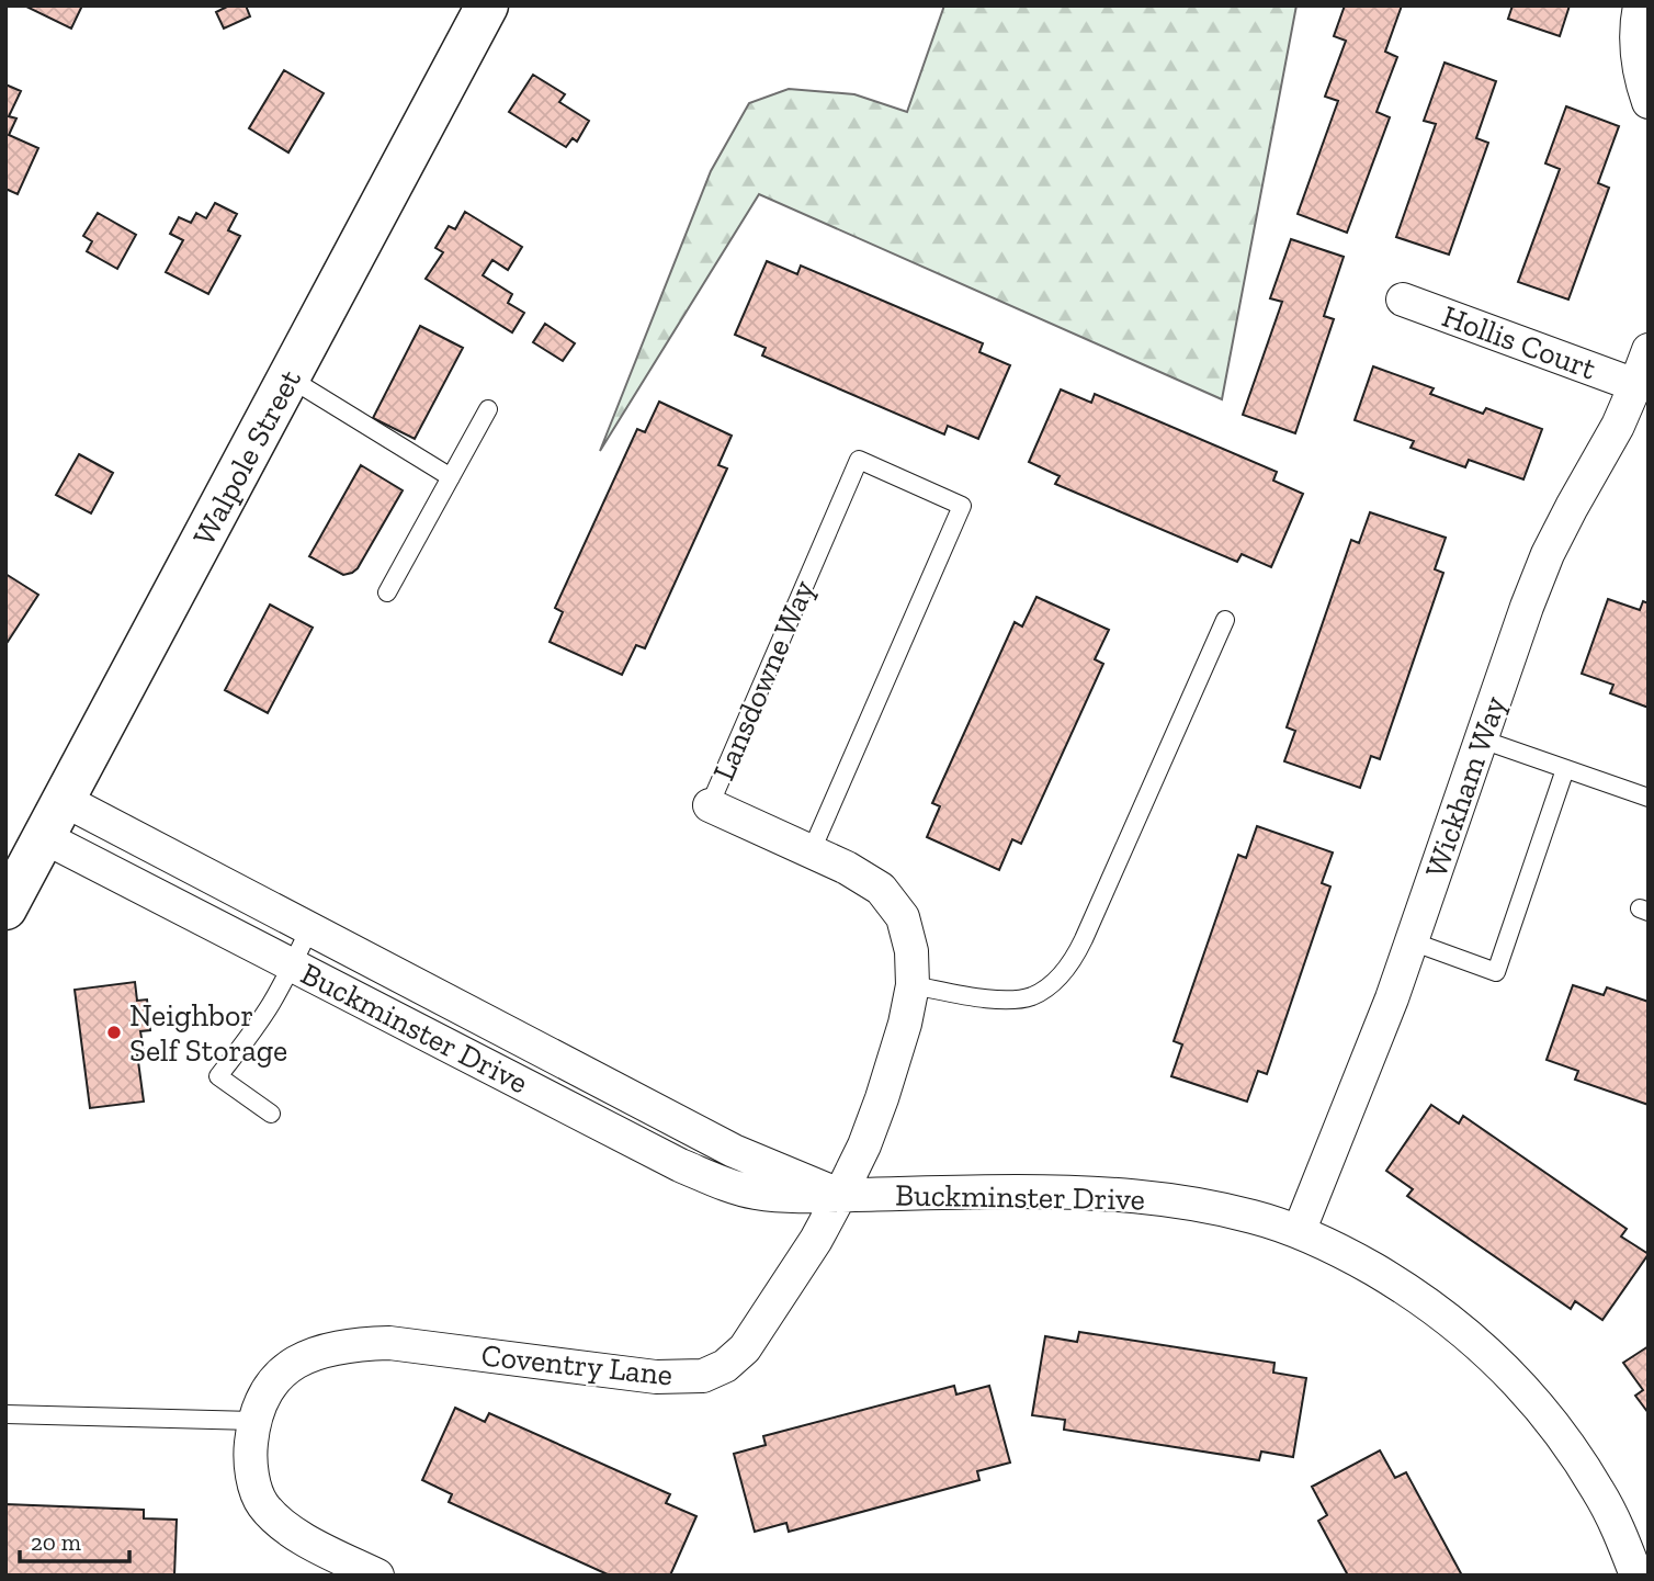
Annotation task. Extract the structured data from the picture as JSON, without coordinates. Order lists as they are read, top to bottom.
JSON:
{
  "streets": {
    "main road": ["Walpole Street"],
    "street": [
      "Hollis Court",
      "Lansdowne Way",
      "Wickham Way",
      "Buckminster Drive",
      "Coventry Lane"
    ]
  },
  "crossings": [
    ["Hollis Court", "Wickham Way"],
    ["Walpole Street", "Buckminster Drive"],
    ["Lansdowne Way", "Buckminster Drive"],
    ["Lansdowne Way", "Coventry Lane"],
    ["Wickham Way", "Buckminster Drive"],
    ["Buckminster Drive", "Coventry Lane"]
  ],
  "places": ["Neighbor Self Storage"],
  "scale_bar": "20 m"
}
